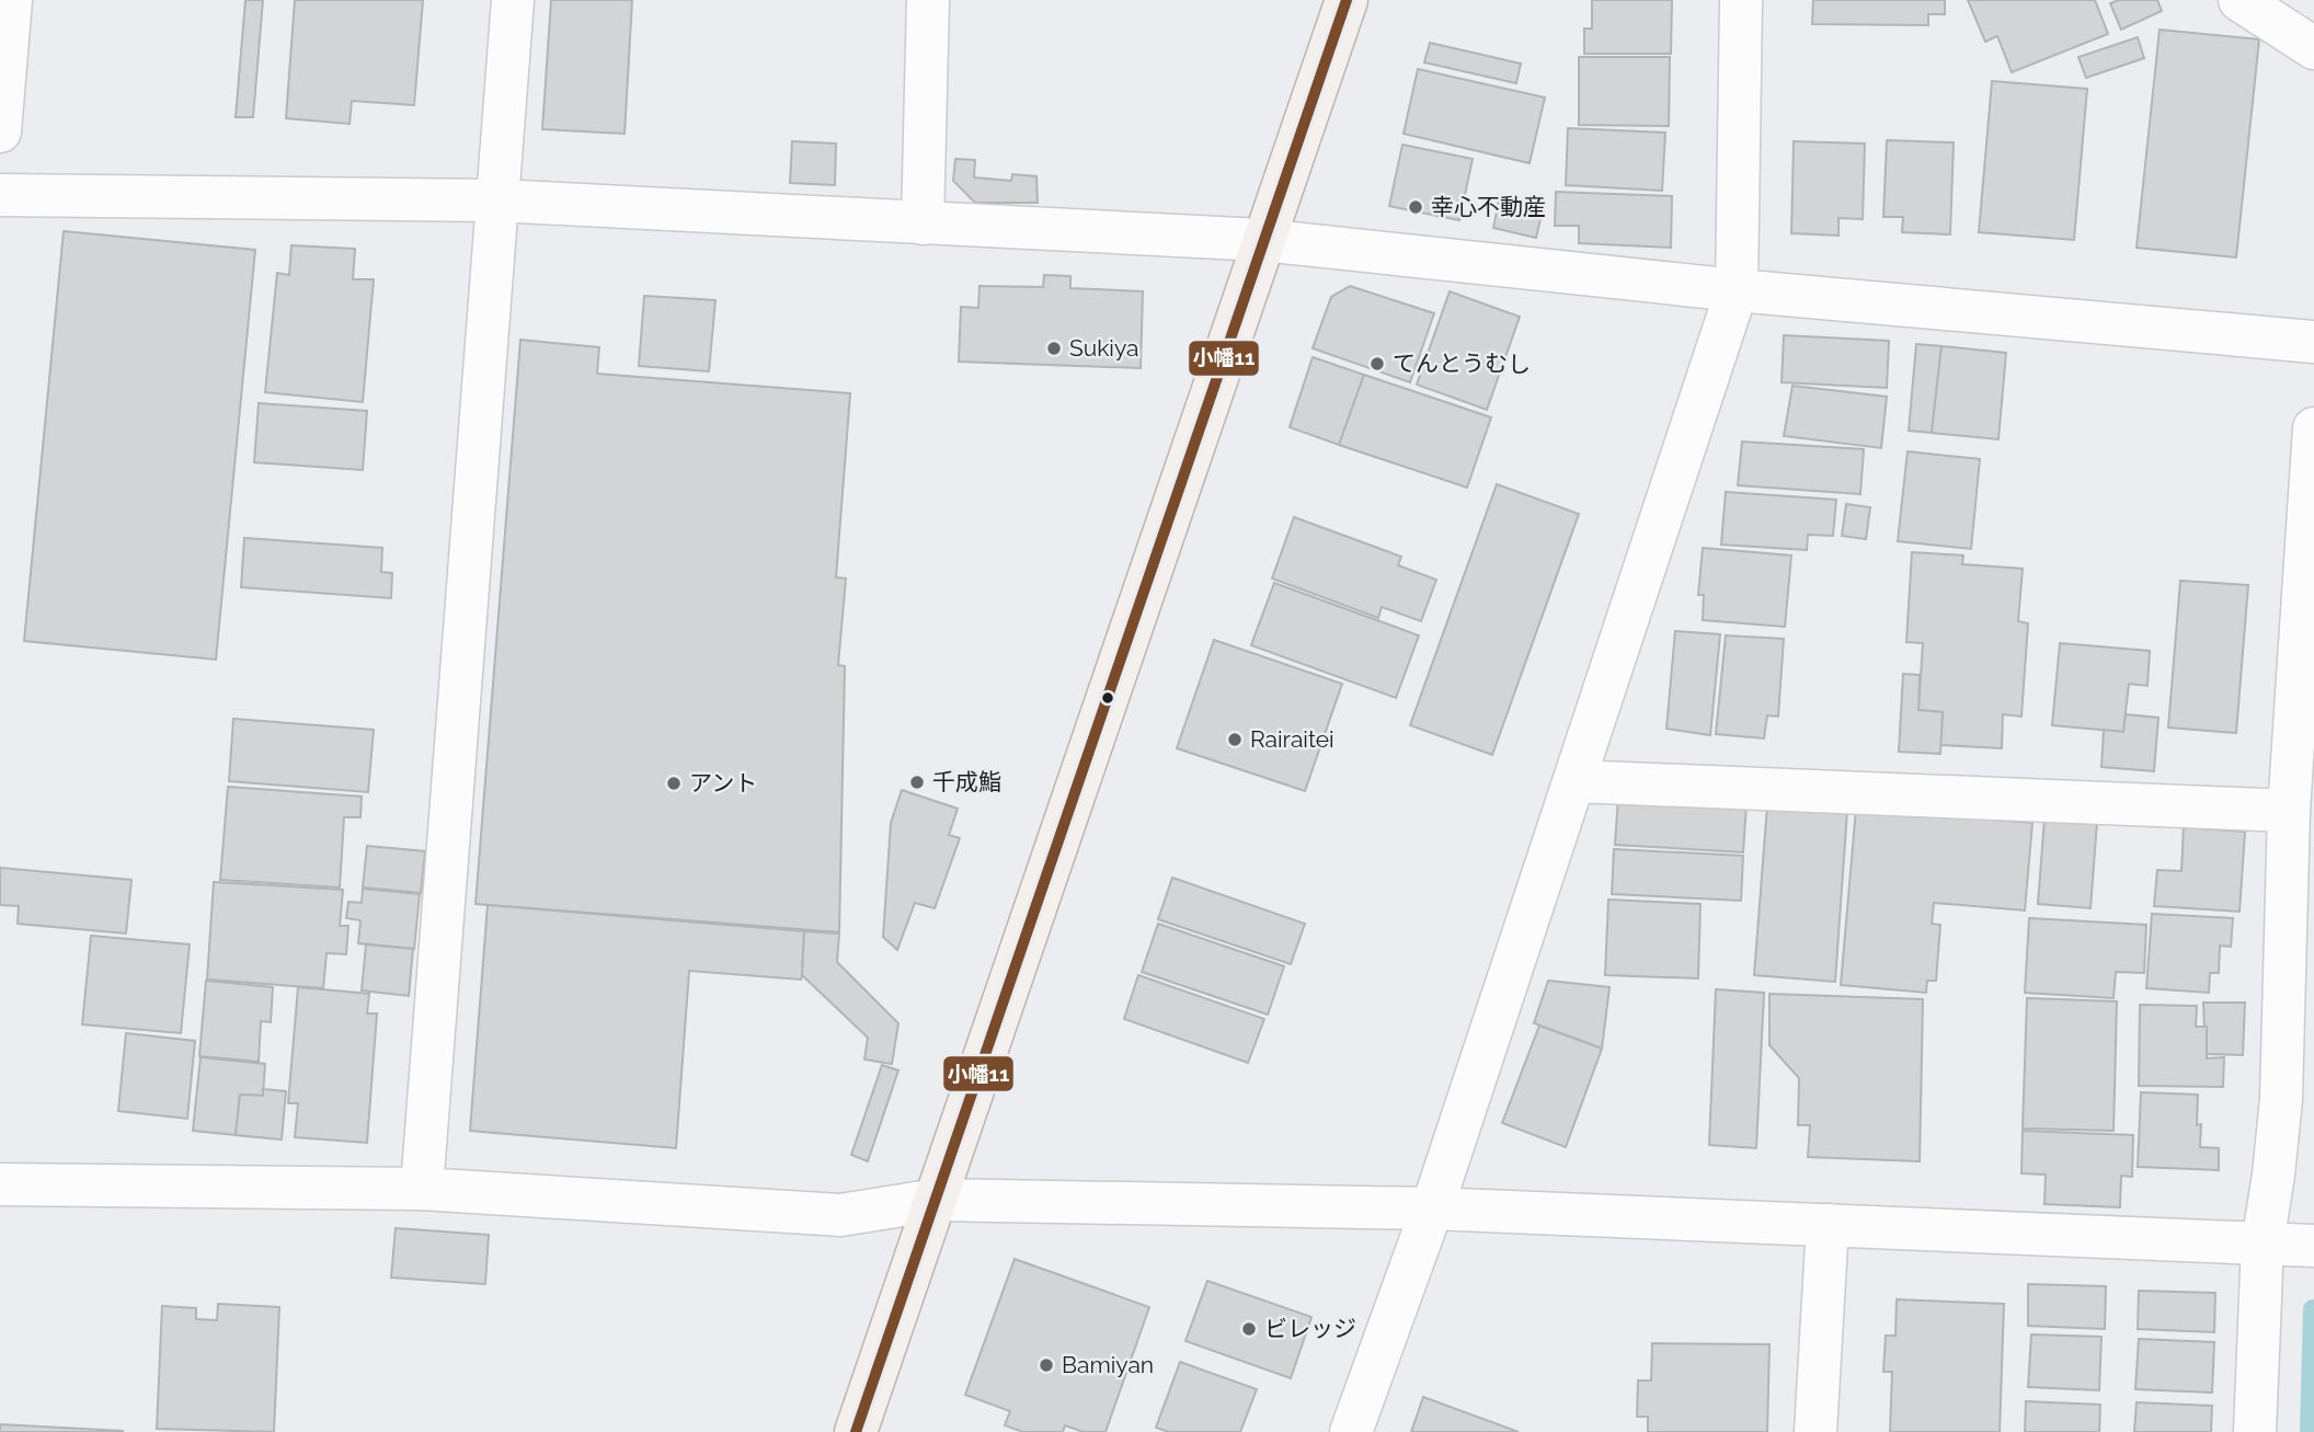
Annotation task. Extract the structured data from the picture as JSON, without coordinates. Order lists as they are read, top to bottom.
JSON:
{
  "places": [
    "幸心不動産",
    "Sukiya",
    "てんとうむし",
    "Rairaitei",
    "千成鮨",
    "アント",
    "ビレッジ",
    "Bamiyan"
  ],
  "lines": ["transit line 小幡11"]
}
